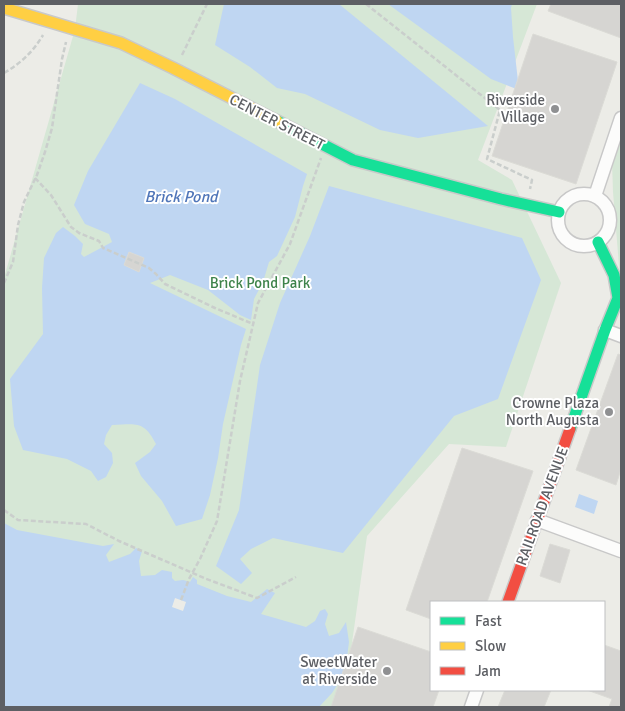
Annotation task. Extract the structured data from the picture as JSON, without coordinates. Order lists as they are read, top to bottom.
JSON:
{
  "streets": {
    "street": ["CENTER STREET", "RAILROAD AVENUE"]
  },
  "crossings": [
    ["CENTER STREET", "RAILROAD AVENUE"]
  ],
  "water": ["Brick Pond"],
  "parks": ["Brick Pond Park"],
  "places": ["Riverside Village", "Crowne Plaza North Augusta", "SweetWater at Riverside"],
  "legend": ["Fast", "Slow", "Jam"]
}
